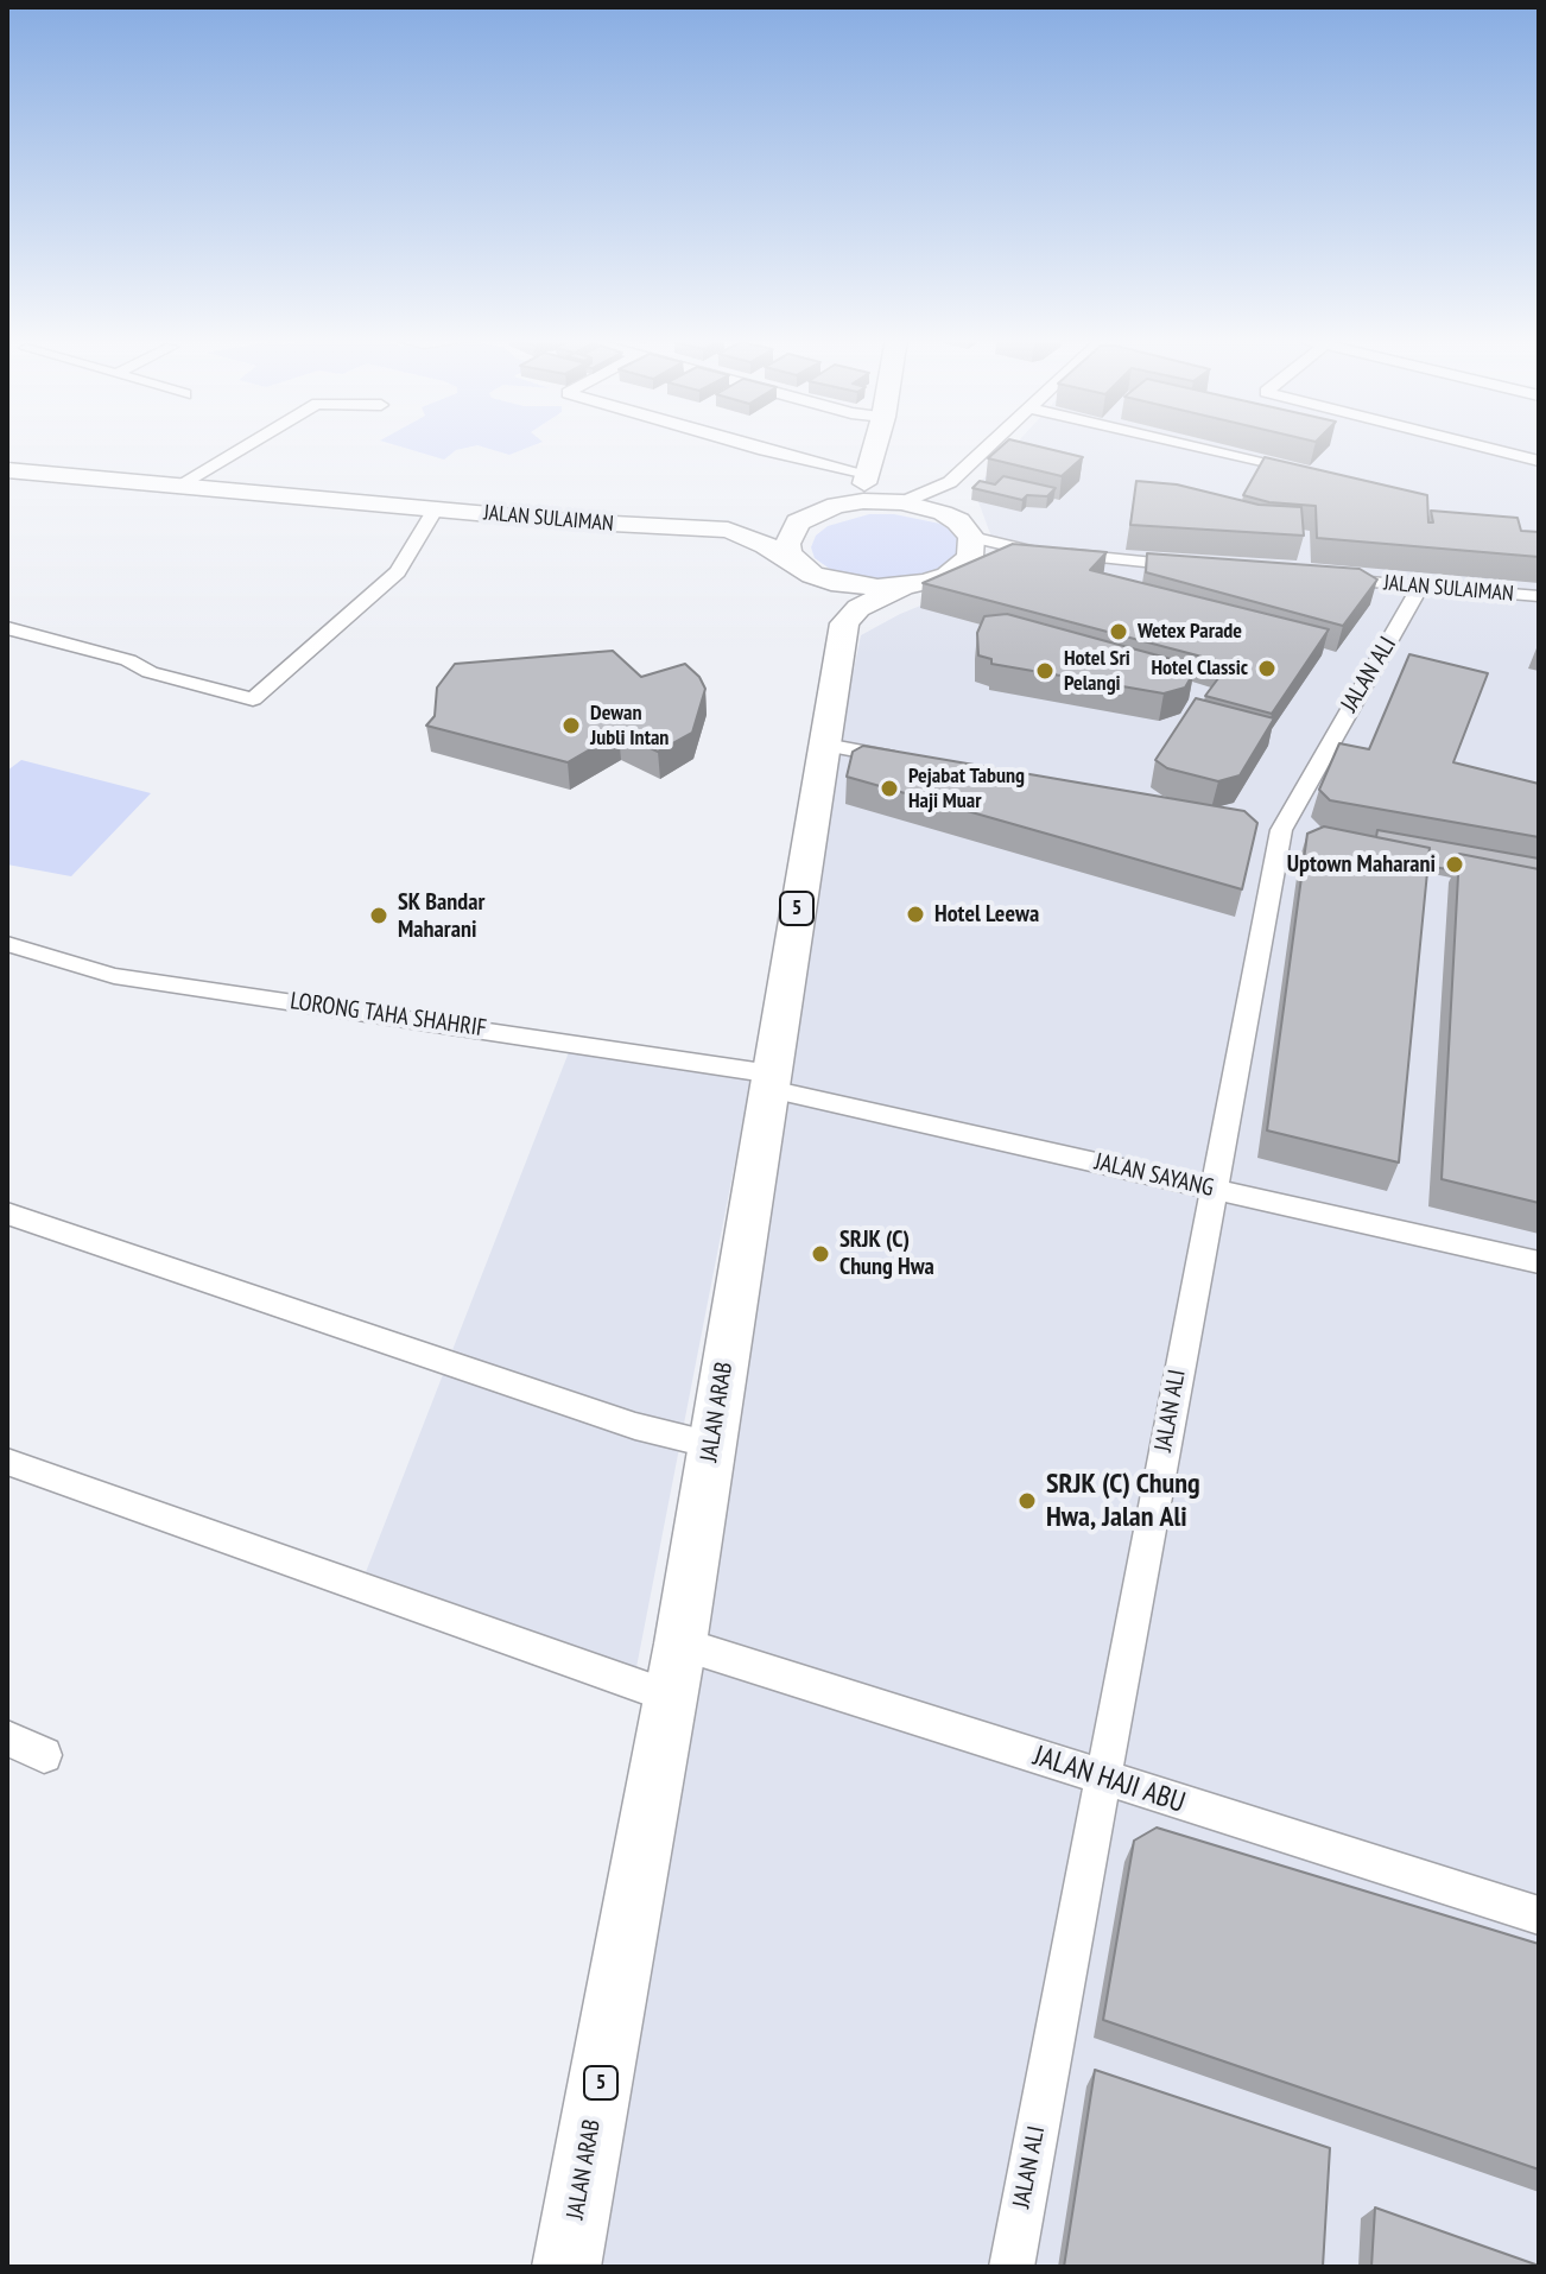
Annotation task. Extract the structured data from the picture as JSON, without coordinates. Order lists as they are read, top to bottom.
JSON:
{
  "streets": {
    "main road": ["JALAN SULAIMAN", "5", "JALAN ARAB"],
    "street": [
      "JALAN ALI",
      "LORONG TAHA SHAHRIF",
      "JALAN SAYANG",
      "JALAN HAJI ABU"
    ]
  },
  "crossings": [
    ["JALAN SULAIMAN", "JALAN ALI"],
    ["JALAN ALI", "JALAN SAYANG"],
    ["JALAN ALI", "JALAN HAJI ABU"],
    ["LORONG TAHA SHAHRIF", "JALAN SAYANG"],
    ["LORONG TAHA SHAHRIF", "JALAN ARAB"],
    ["JALAN SAYANG", "JALAN ARAB"],
    ["JALAN ARAB", "JALAN HAJI ABU"]
  ],
  "places": [
    "Wetex Parade",
    "Hotel Classic",
    "Hotel Sri Pelangi",
    "Dewan Jubli Intan",
    "Pejabat Tabung Haji Muar",
    "Uptown Maharani",
    "Hotel Leewa",
    "SK Bandar Maharani",
    "SRJK (C) Chung Hwa",
    "SRJK (C) Chung Hwa, Jalan Ali"
  ]
}
